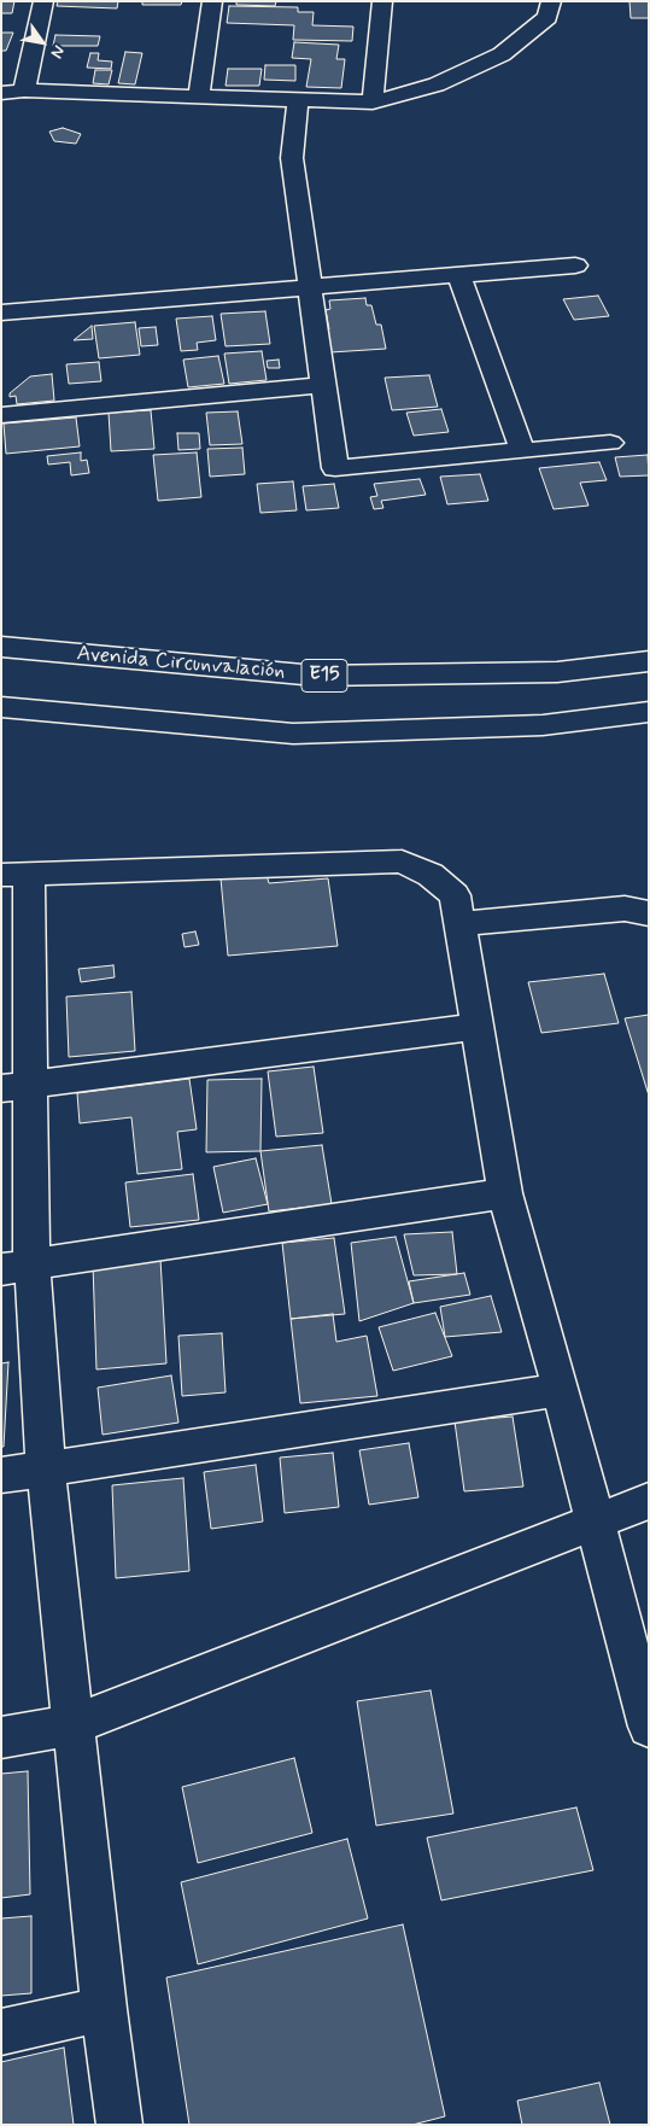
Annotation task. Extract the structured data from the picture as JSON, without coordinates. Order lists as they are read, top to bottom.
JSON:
{
  "streets": {
    "main road": ["Avenida Circunvalación", "E15"]
  },
  "north": "bottom right"
}
